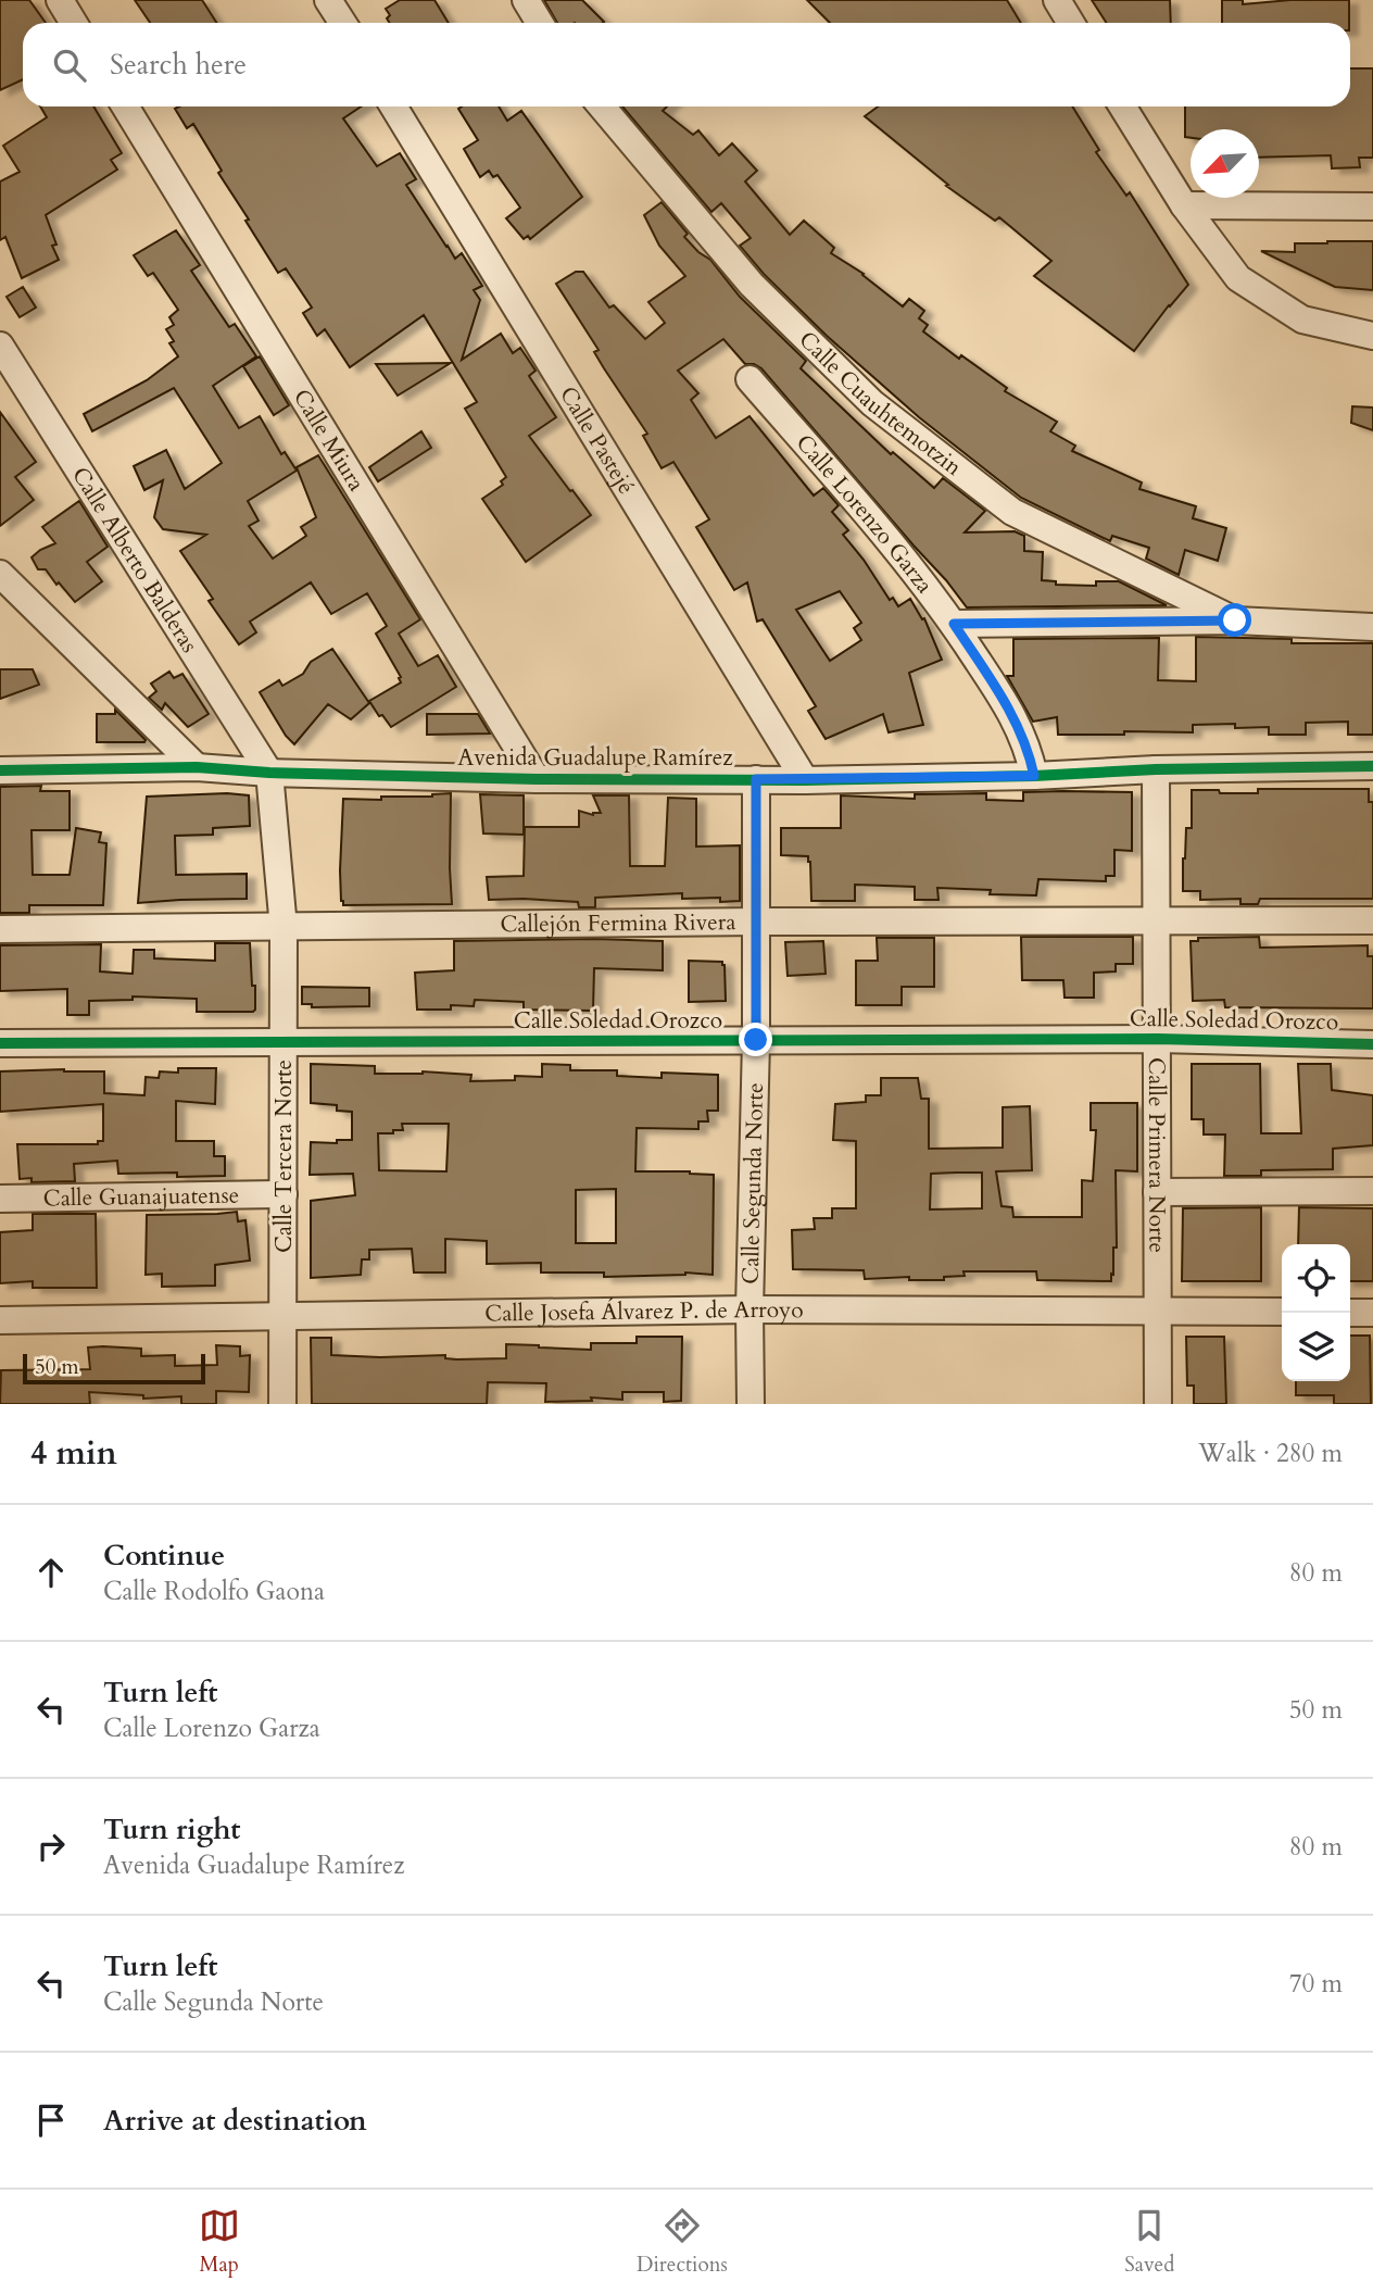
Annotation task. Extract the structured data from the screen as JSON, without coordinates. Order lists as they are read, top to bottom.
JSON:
{
  "streets": {
    "street": [
      "Calle Cuauhtemotzin",
      "Calle Miura",
      "Calle Pastejé",
      "Calle Lorenzo Garza",
      "Calle Alberto Balderas",
      "Avenida Guadalupe Ramírez",
      "Callejón Fermina Rivera",
      "Calle Soledad Orozco",
      "Calle Primera Norte",
      "Calle Tercera Norte",
      "Calle Segunda Norte",
      "Calle Guanajuatense",
      "Calle Josefa Álvarez P. de Arroyo"
    ]
  },
  "crossings": [
    ["Calle Miura", "Avenida Guadalupe Ramírez"],
    ["Calle Pastejé", "Avenida Guadalupe Ramírez"],
    ["Calle Lorenzo Garza", "Avenida Guadalupe Ramírez"],
    ["Calle Alberto Balderas", "Avenida Guadalupe Ramírez"],
    ["Calle Alberto Balderas", "Calle Tercera Norte"],
    ["Avenida Guadalupe Ramírez", "Calle Primera Norte"],
    ["Avenida Guadalupe Ramírez", "Calle Tercera Norte"],
    ["Avenida Guadalupe Ramírez", "Calle Segunda Norte"],
    ["Callejón Fermina Rivera", "Calle Primera Norte"],
    ["Callejón Fermina Rivera", "Calle Tercera Norte"],
    ["Callejón Fermina Rivera", "Calle Segunda Norte"],
    ["Calle Soledad Orozco", "Calle Primera Norte"],
    ["Calle Soledad Orozco", "Calle Tercera Norte"],
    ["Calle Soledad Orozco", "Calle Segunda Norte"],
    ["Calle Primera Norte", "Calle Josefa Álvarez P. de Arroyo"],
    ["Calle Tercera Norte", "Calle Guanajuatense"],
    ["Calle Tercera Norte", "Calle Josefa Álvarez P. de Arroyo"],
    ["Calle Segunda Norte", "Calle Josefa Álvarez P. de Arroyo"]
  ],
  "scale_bar": "50 m",
  "north": "bottom left",
  "page": {
    "search": "Search here",
    "scale": "50 m",
    "heading": ["4 min", "Walk · 280 m"],
    "list": [
      ["Continue", "Calle Rodolfo Gaona", "80 m"],
      ["Turn left", "Calle Lorenzo Garza", "50 m"],
      ["Turn right", "Avenida Guadalupe Ramírez", "80 m"],
      ["Turn left", "Calle Segunda Norte", "70 m"],
      "Arrive at destination"
    ],
    "nav": ["Map", "Directions", "Saved"]
  }
}
